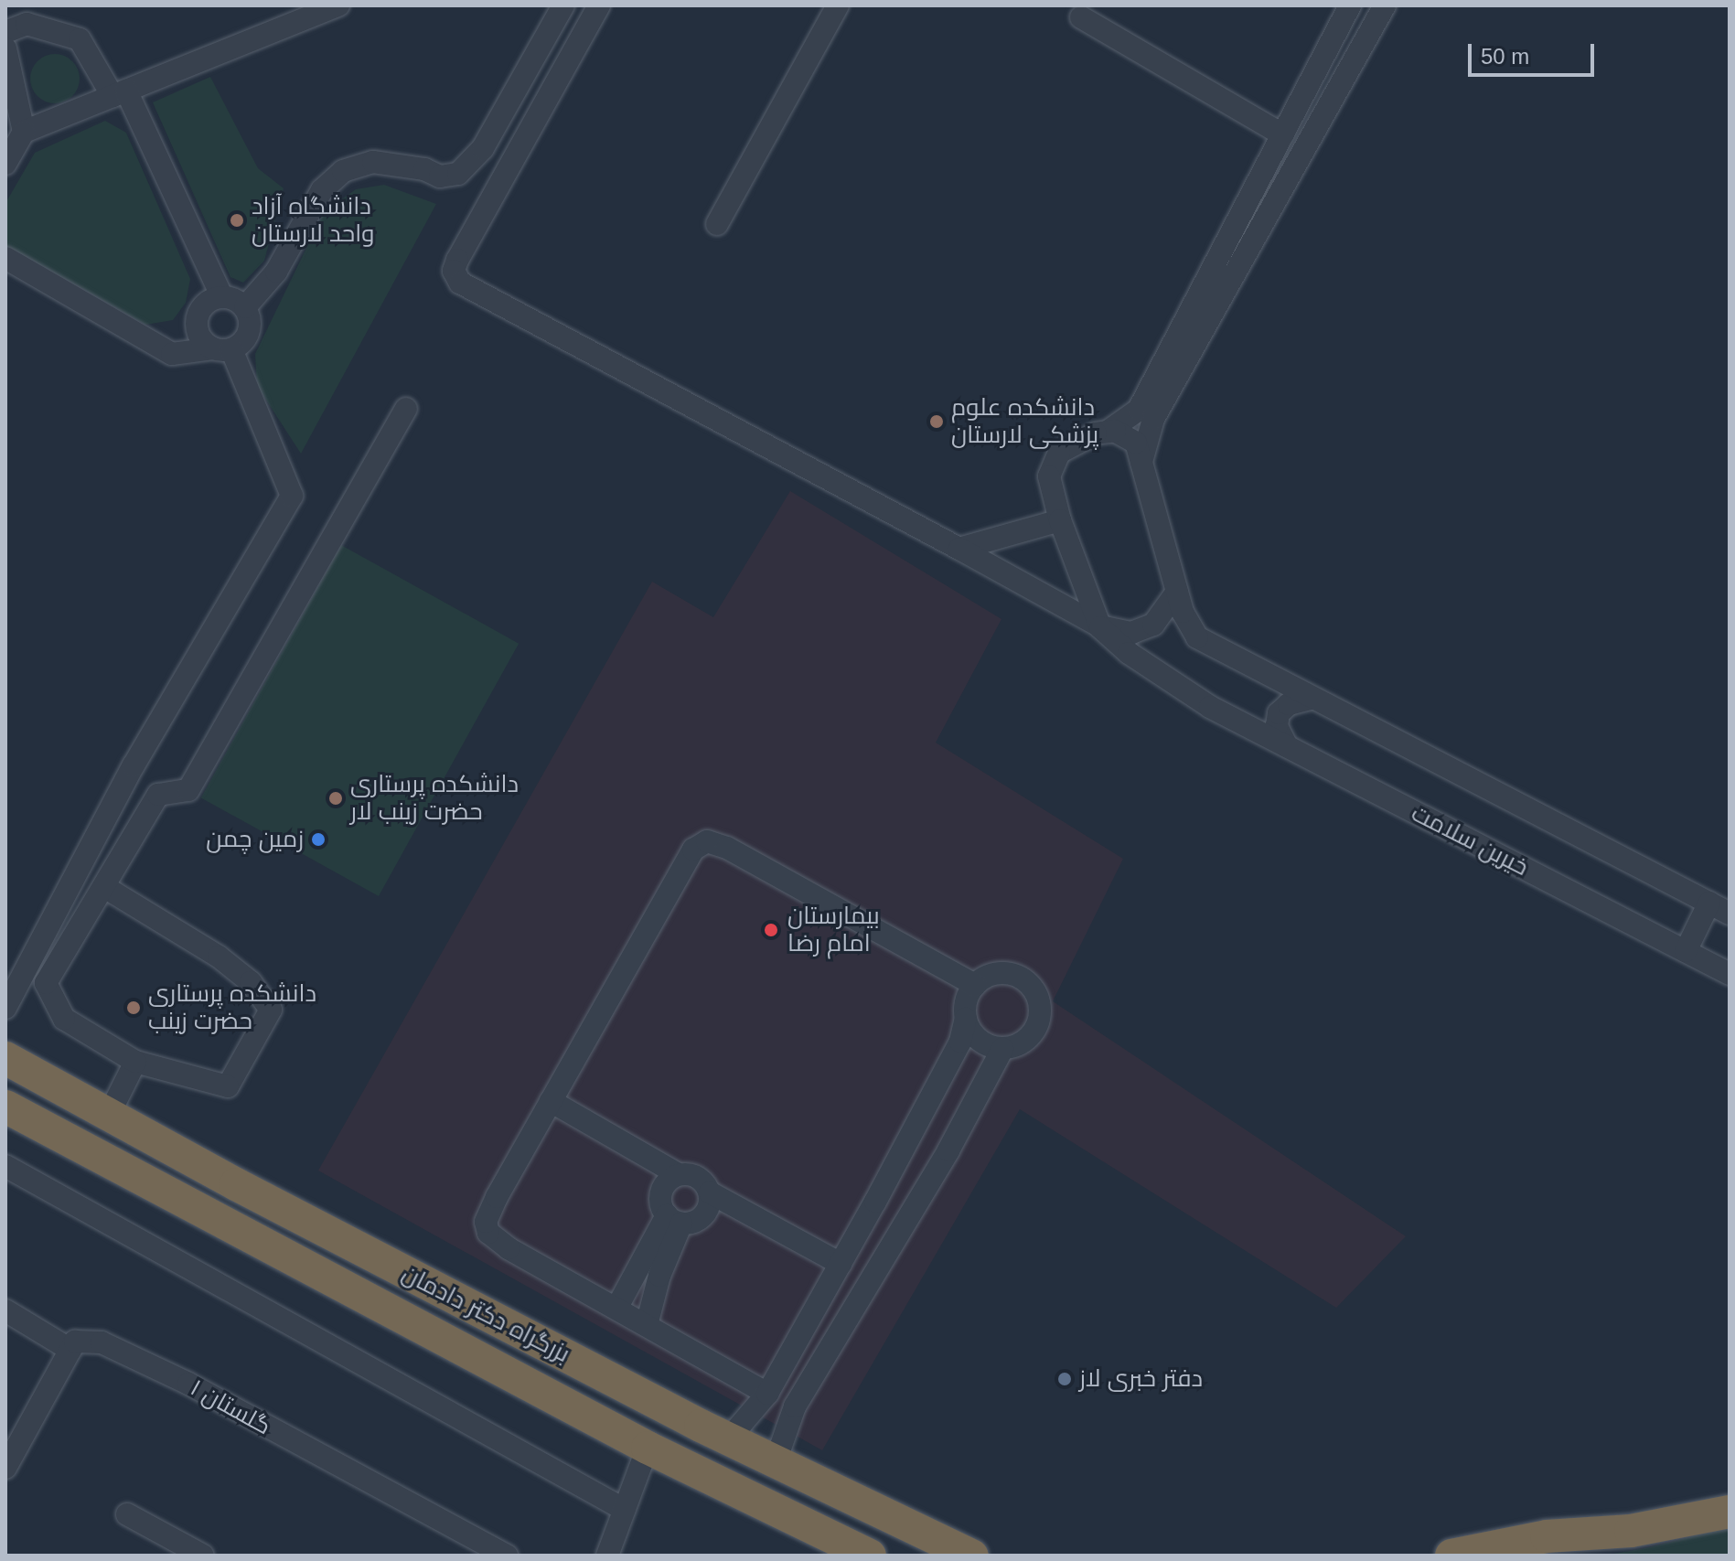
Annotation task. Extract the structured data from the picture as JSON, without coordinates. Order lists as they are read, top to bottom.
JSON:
{
  "streets": {
    "highway": ["بزرگراه دکتر دادمان"],
    "street": ["خیرین سلامت", "گلستان ۱"]
  },
  "places": [
    "دانشگاه آزاد واحد لارستان",
    "دانشکده علوم پزشکی لارستان",
    "دانشکده پرستاری حضرت زینب لار",
    "زمین چمن",
    "بیمارستان امام رضا",
    "دانشکده پرستاری حضرت زینب",
    "دفتر خبری لاز"
  ],
  "scale_bar": "50 m"
}
